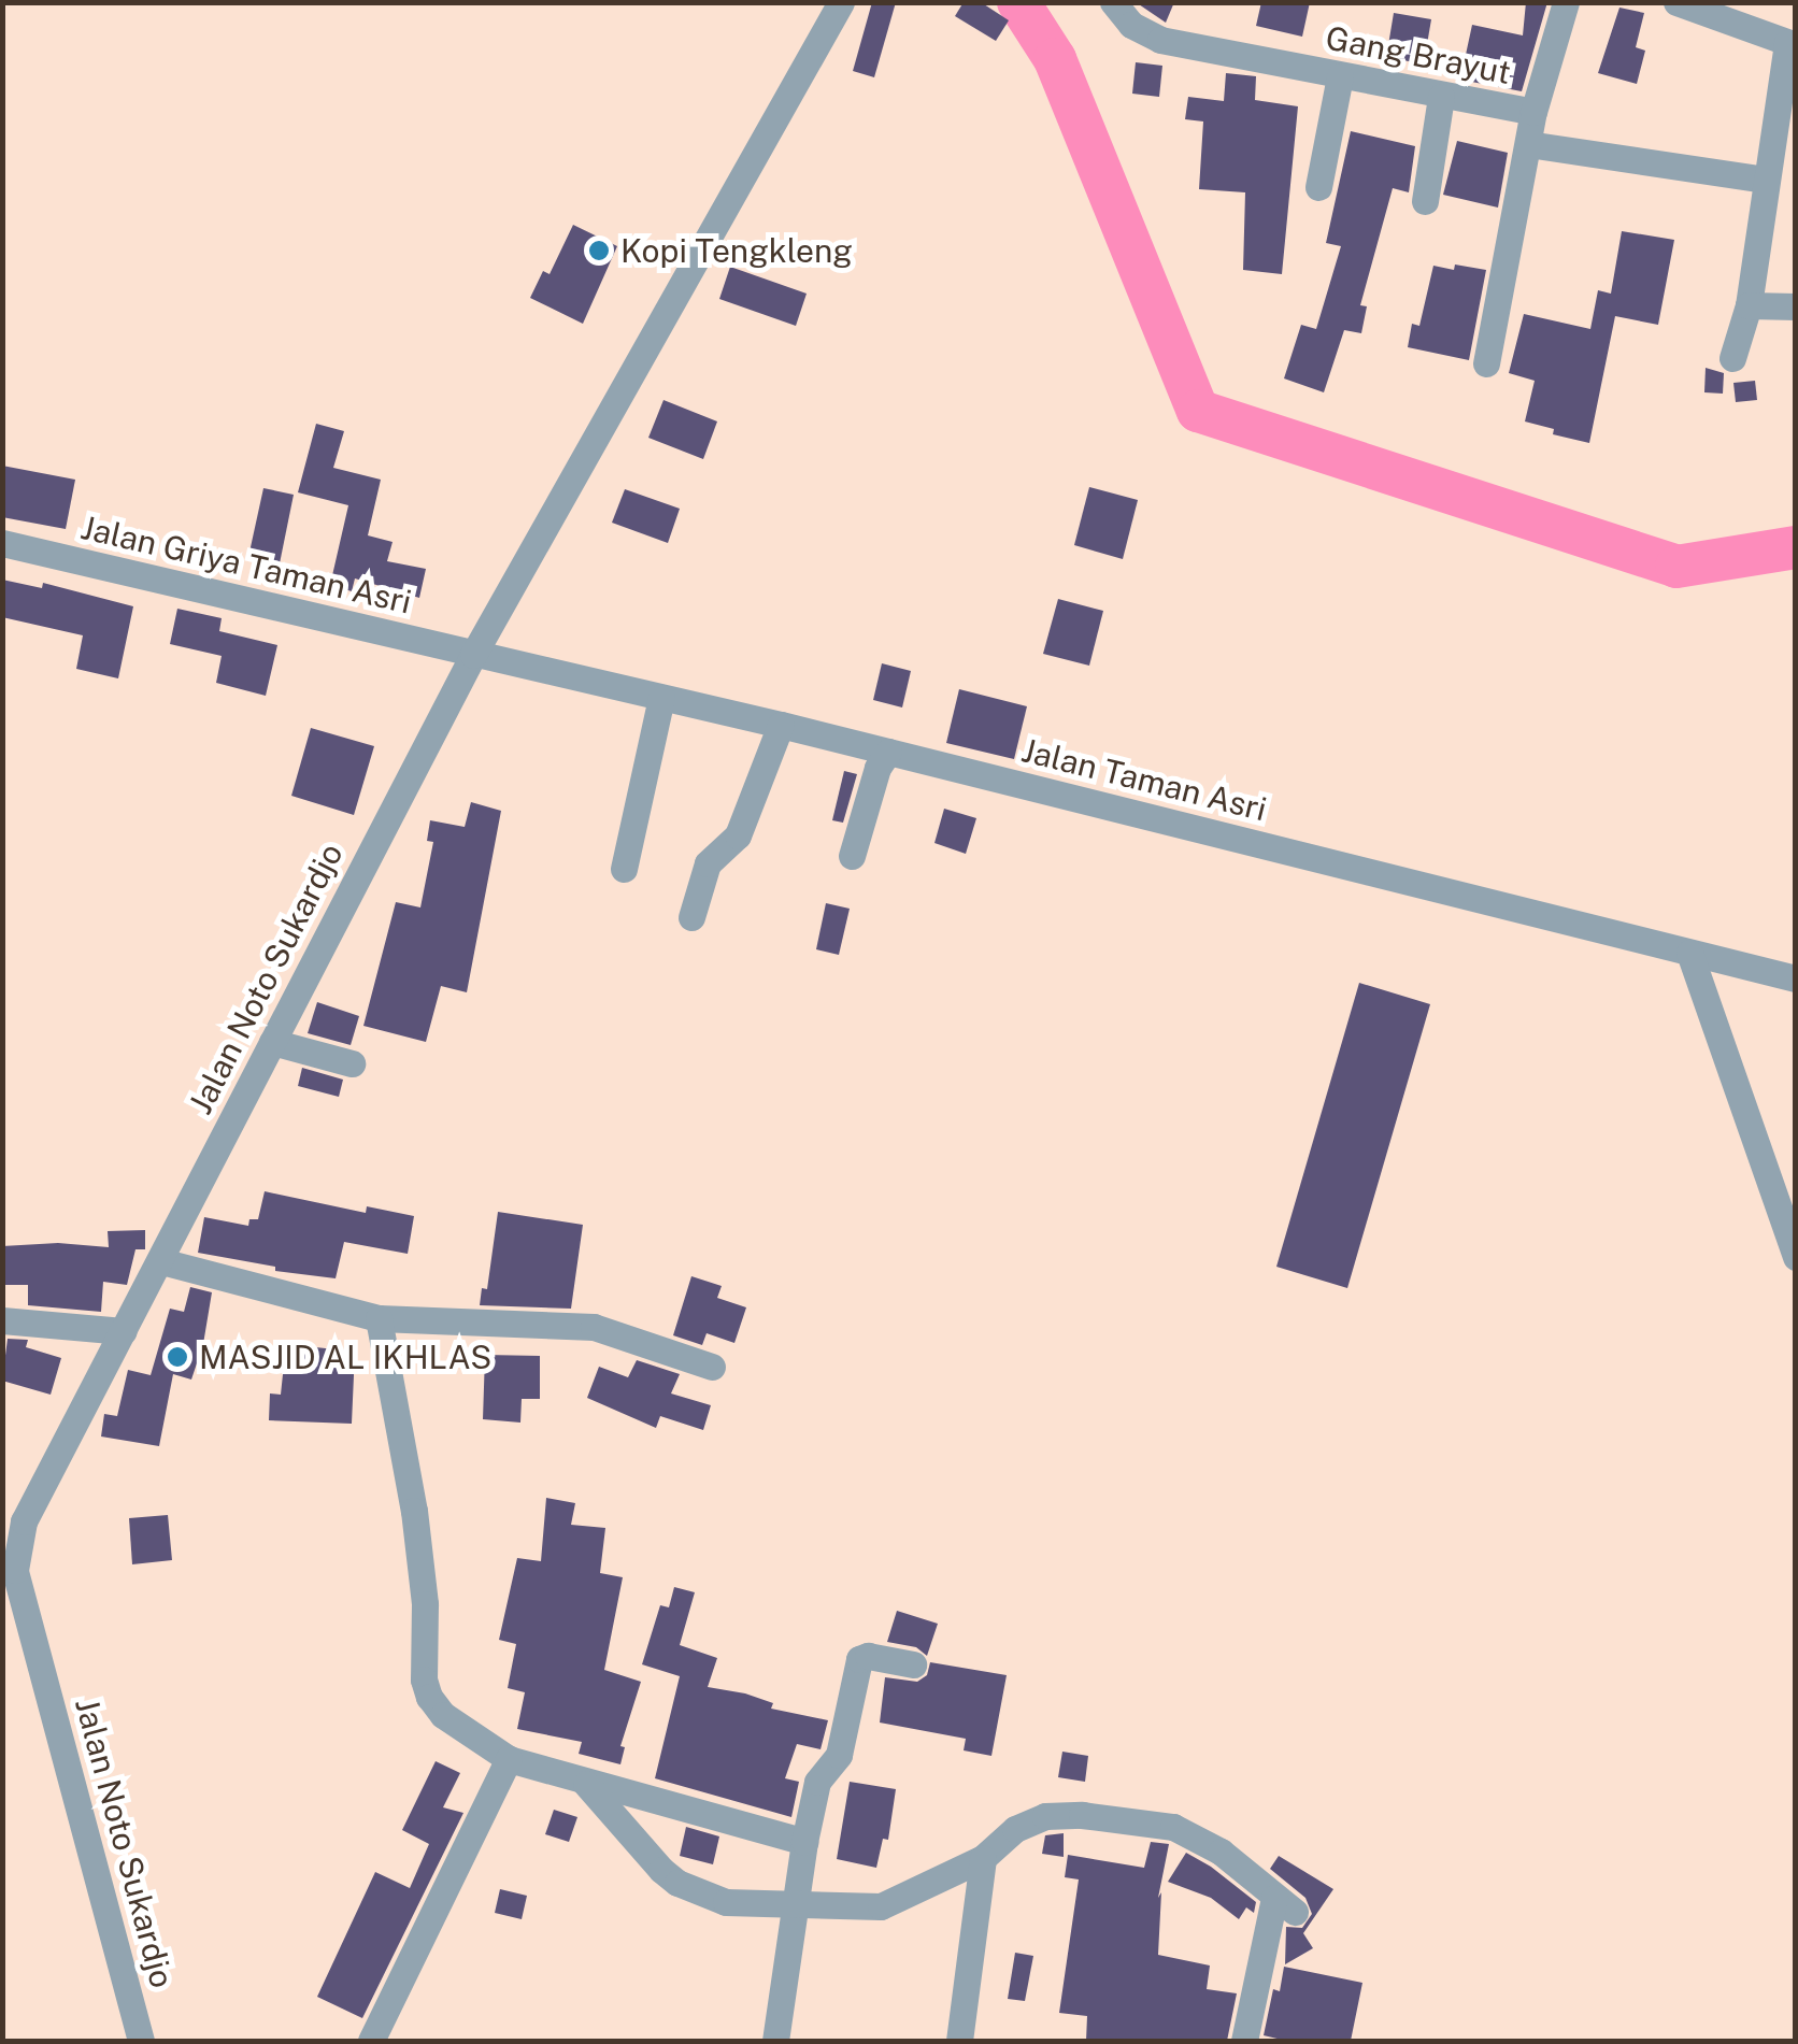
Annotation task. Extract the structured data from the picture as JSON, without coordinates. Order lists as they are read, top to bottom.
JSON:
{
  "streets": {
    "street": [
      "Gang Brayut",
      "Jalan Griya Taman Asri",
      "Jalan Taman Asri",
      "Jalan Noto Sukardjo"
    ]
  },
  "crossings": [
    ["Jalan Griya Taman Asri", "Jalan Taman Asri"],
    ["Jalan Griya Taman Asri", "Jalan Noto Sukardjo"],
    ["Jalan Taman Asri", "Jalan Noto Sukardjo"]
  ],
  "places": ["Kopi Tengkleng", "MASJID AL IKHLAS"]
}
